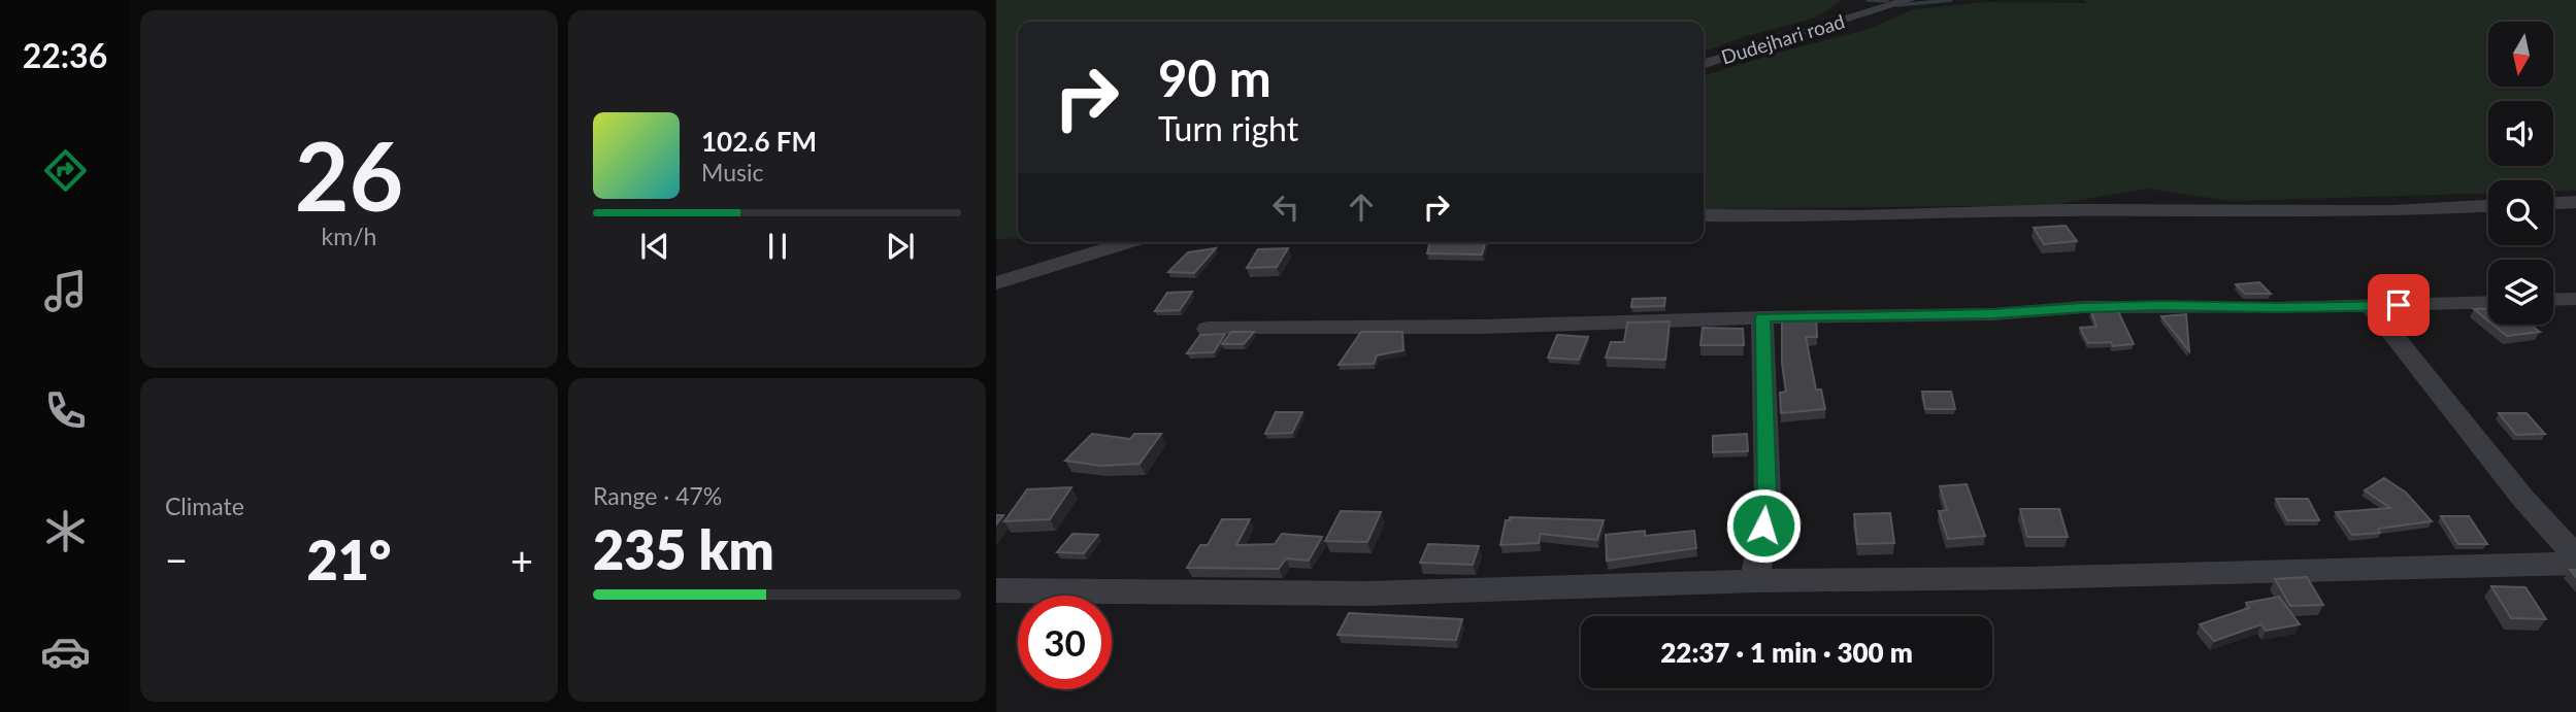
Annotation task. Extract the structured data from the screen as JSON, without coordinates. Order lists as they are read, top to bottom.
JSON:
{
  "streets": {
    "street": ["Dudejhari road"]
  },
  "north": "bottom",
  "page": {
    "tabs": "22:36",
    "tile": [
      ["26", "km/h"],
      "Climate",
      ["Range · 47%", "235 km"]
    ],
    "turn": ["90 m", "Turn right"],
    "song": ["102.6 FM", "Music"],
    "heat": ["−", "21°", "+"],
    "limit": "30",
    "trip": "22:37 · 1 min · 300 m"
  }
}
